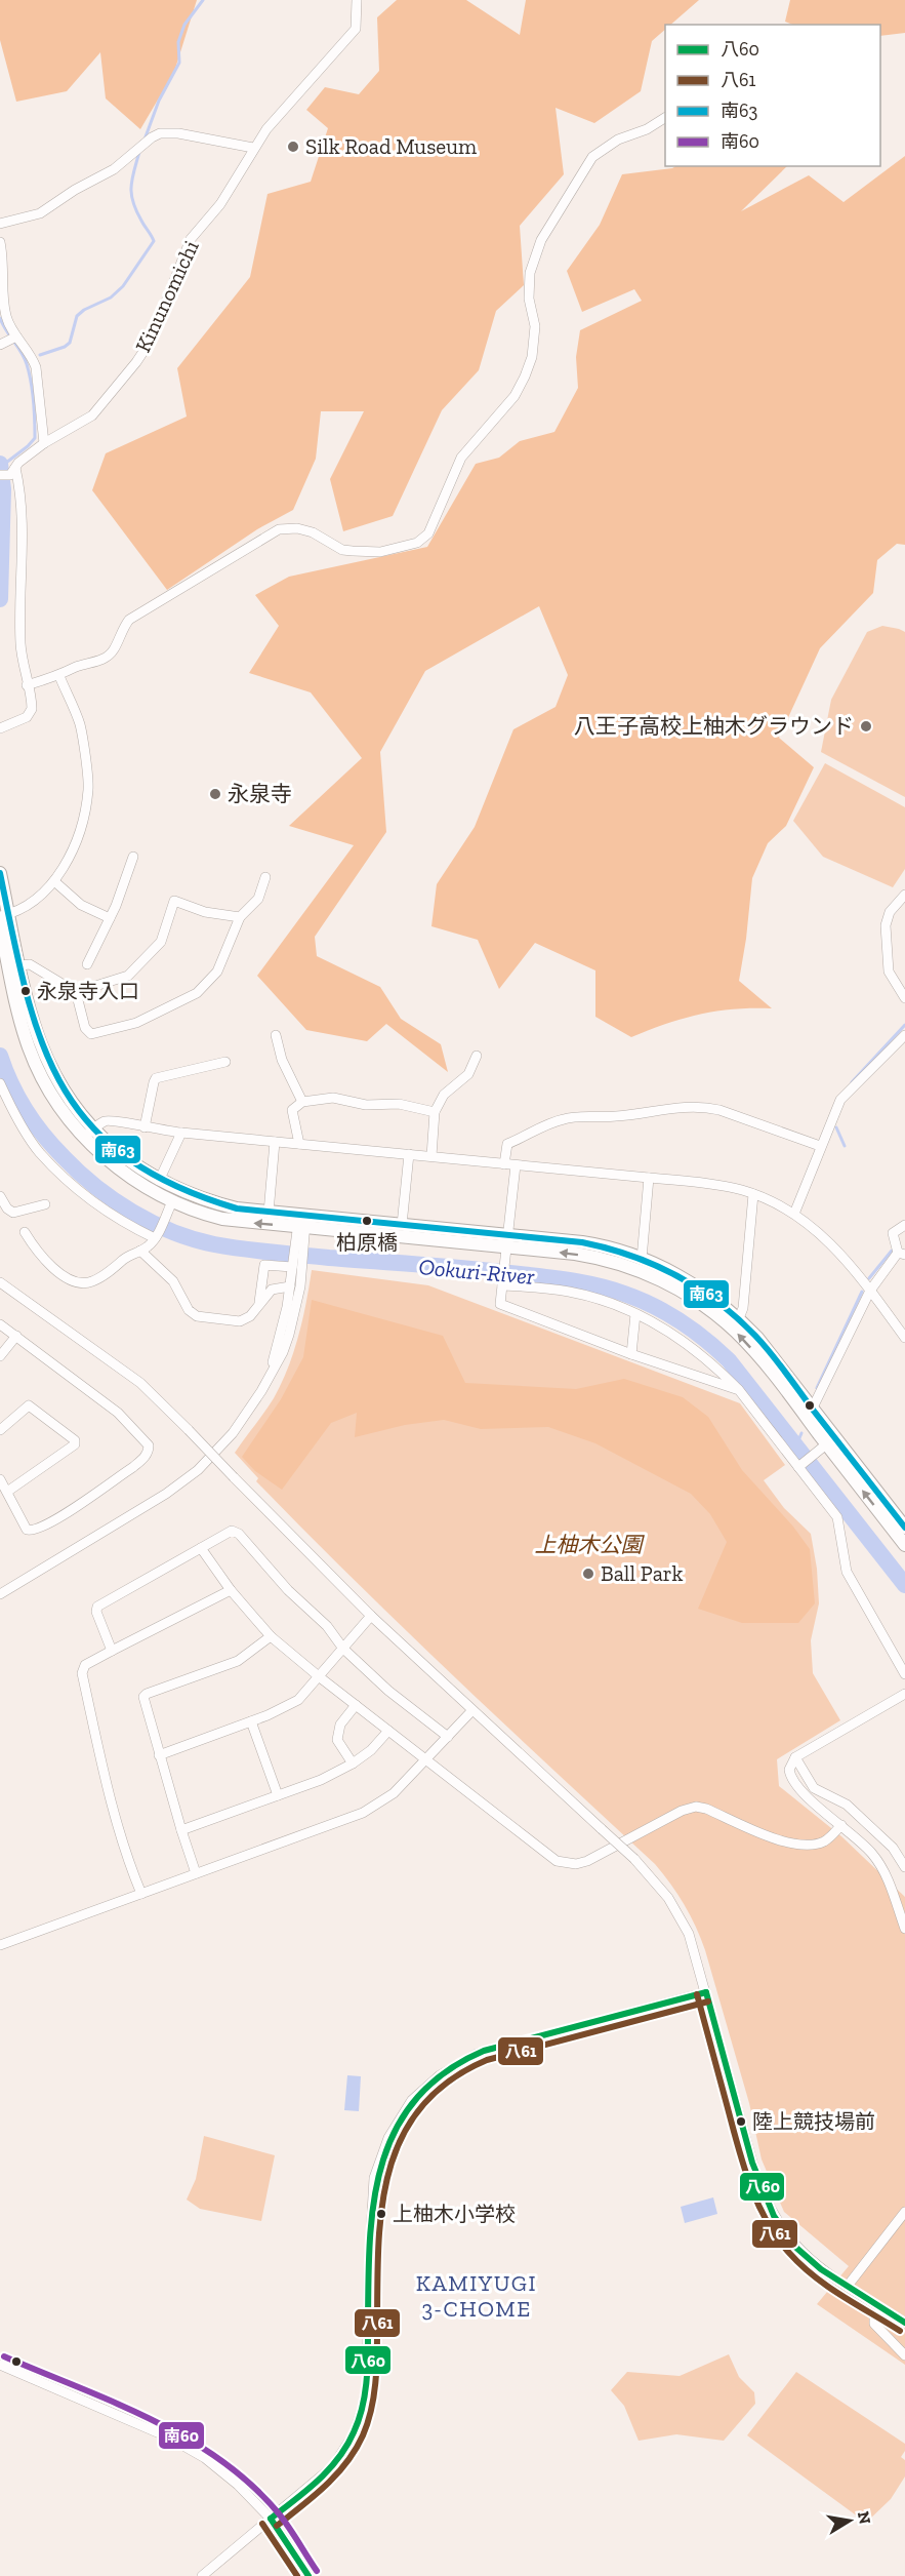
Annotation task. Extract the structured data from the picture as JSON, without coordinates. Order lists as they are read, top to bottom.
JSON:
{
  "streets": {
    "street": ["Kinunomichi"]
  },
  "districts": ["KAMIYUGI 3-CHOME"],
  "water": ["Ookuri-River"],
  "parks": ["上柚木公園"],
  "places": [
    "Silk Road Museum",
    "八王子高校上柚木グラウンド",
    "永泉寺",
    "永泉寺入口",
    "柏原橋",
    "Ball Park",
    "陸上競技場前",
    "上柚木小学校"
  ],
  "lines": [
    "transit line 南63",
    "transit line 八60",
    "transit line 八61",
    "transit line 南60"
  ],
  "legend": [
    "八60",
    "八61",
    "南63",
    "南60"
  ],
  "north": "right"
}
